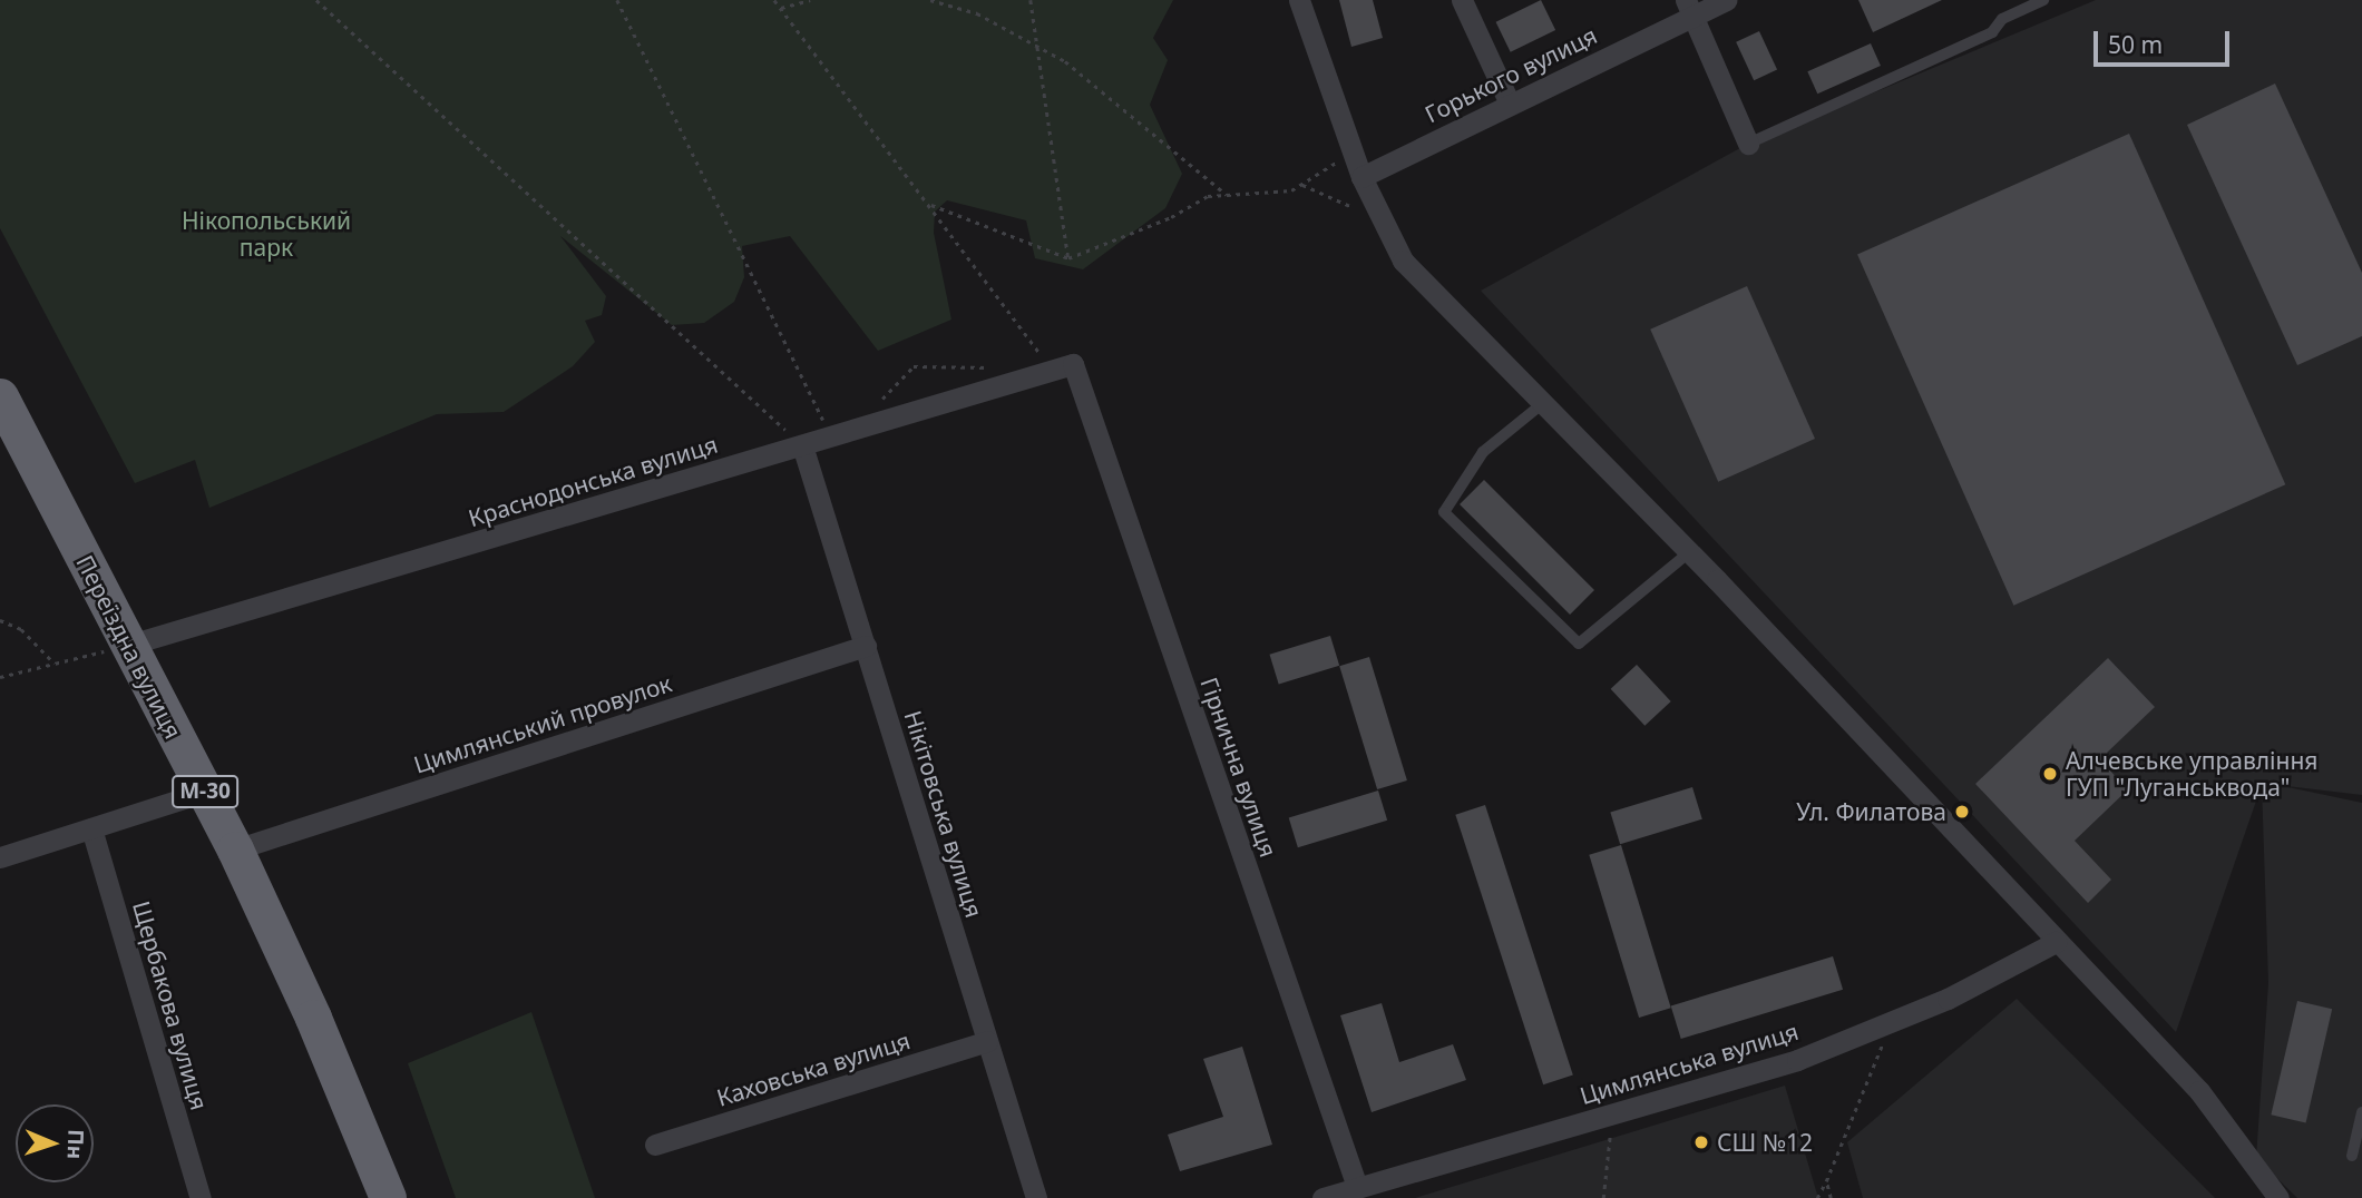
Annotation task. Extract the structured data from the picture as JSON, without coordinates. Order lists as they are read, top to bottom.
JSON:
{
  "streets": {
    "highway": ["Переїздна вулиця", "М-30"],
    "street": [
      "Горького вулиця",
      "Краснодонська вулиця",
      "Цимлянський провулок",
      "Гірнична вулиця",
      "Нікітовська вулиця",
      "Щербакова вулиця",
      "Цимлянська вулиця",
      "Каховська вулиця"
    ]
  },
  "crossings": [
    ["Краснодонська вулиця", "Переїздна вулиця"],
    ["Краснодонська вулиця", "Гірнична вулиця"],
    ["Краснодонська вулиця", "Нікітовська вулиця"],
    ["Переїздна вулиця", "Цимлянський провулок"],
    ["Цимлянський провулок", "Нікітовська вулиця"],
    ["Гірнична вулиця", "Цимлянська вулиця"],
    ["Нікітовська вулиця", "Каховська вулиця"]
  ],
  "parks": ["Нікопольський парк"],
  "places": ["Алчевське управління ГУП \"Луганськвода\"", "Ул. Филатова", "СШ №12"],
  "scale_bar": "50 m",
  "north": "right"
}
